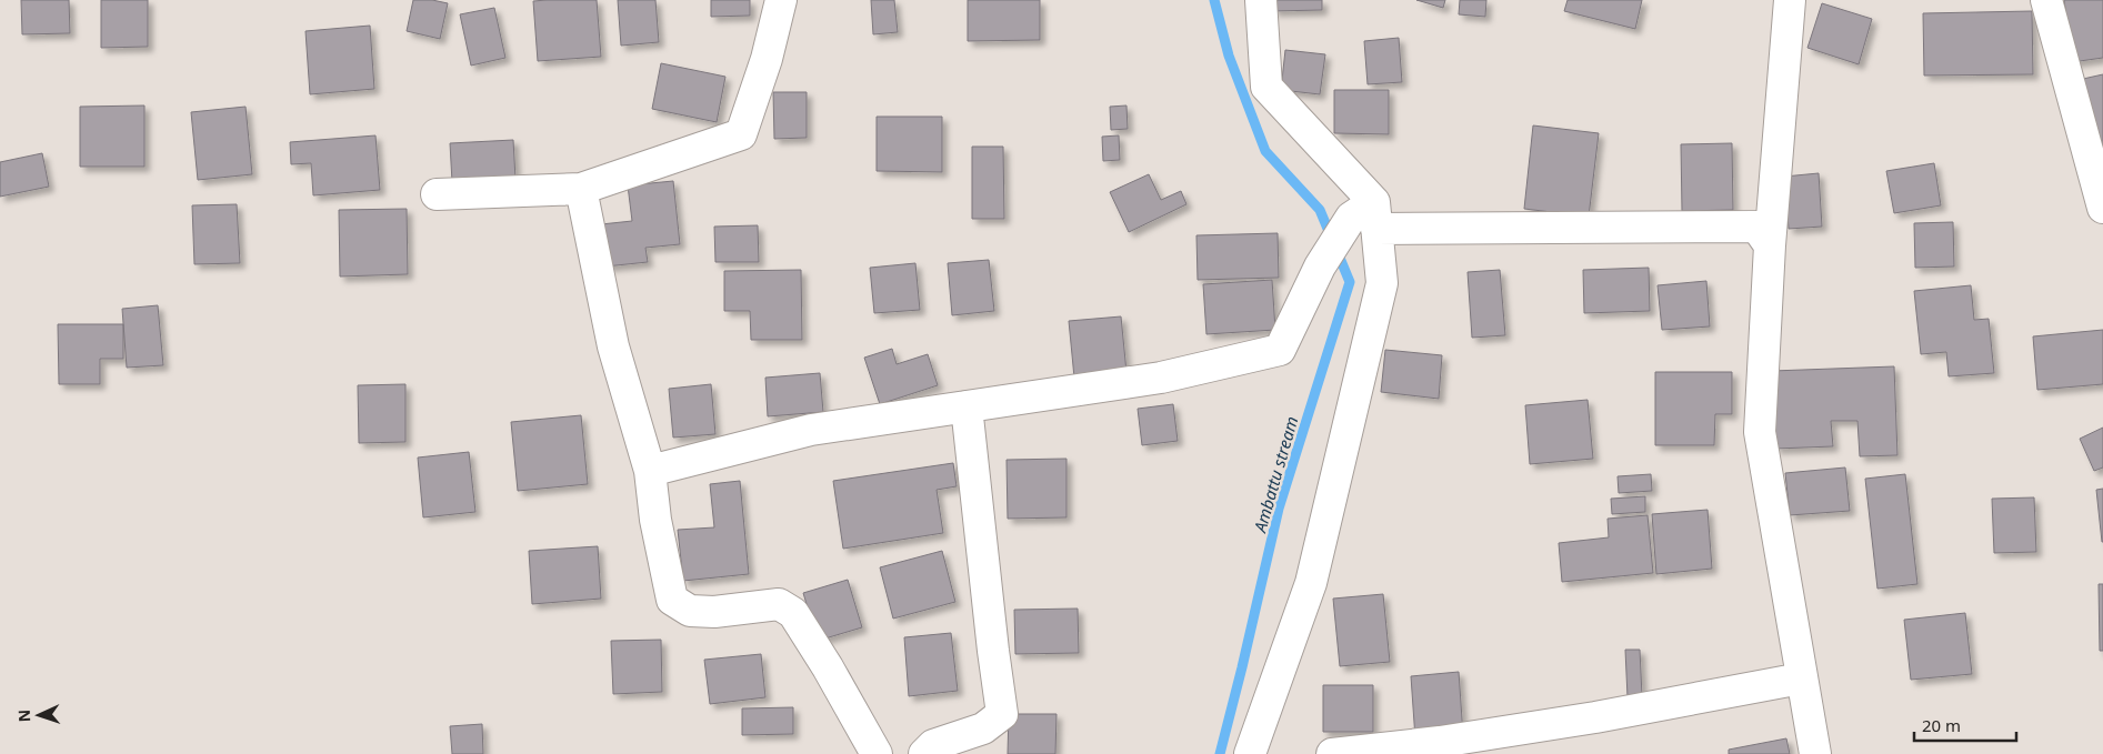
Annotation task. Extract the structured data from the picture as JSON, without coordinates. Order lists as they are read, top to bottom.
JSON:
{
  "water": ["Ambattu stream"],
  "scale_bar": "20 m",
  "north": "left"
}
